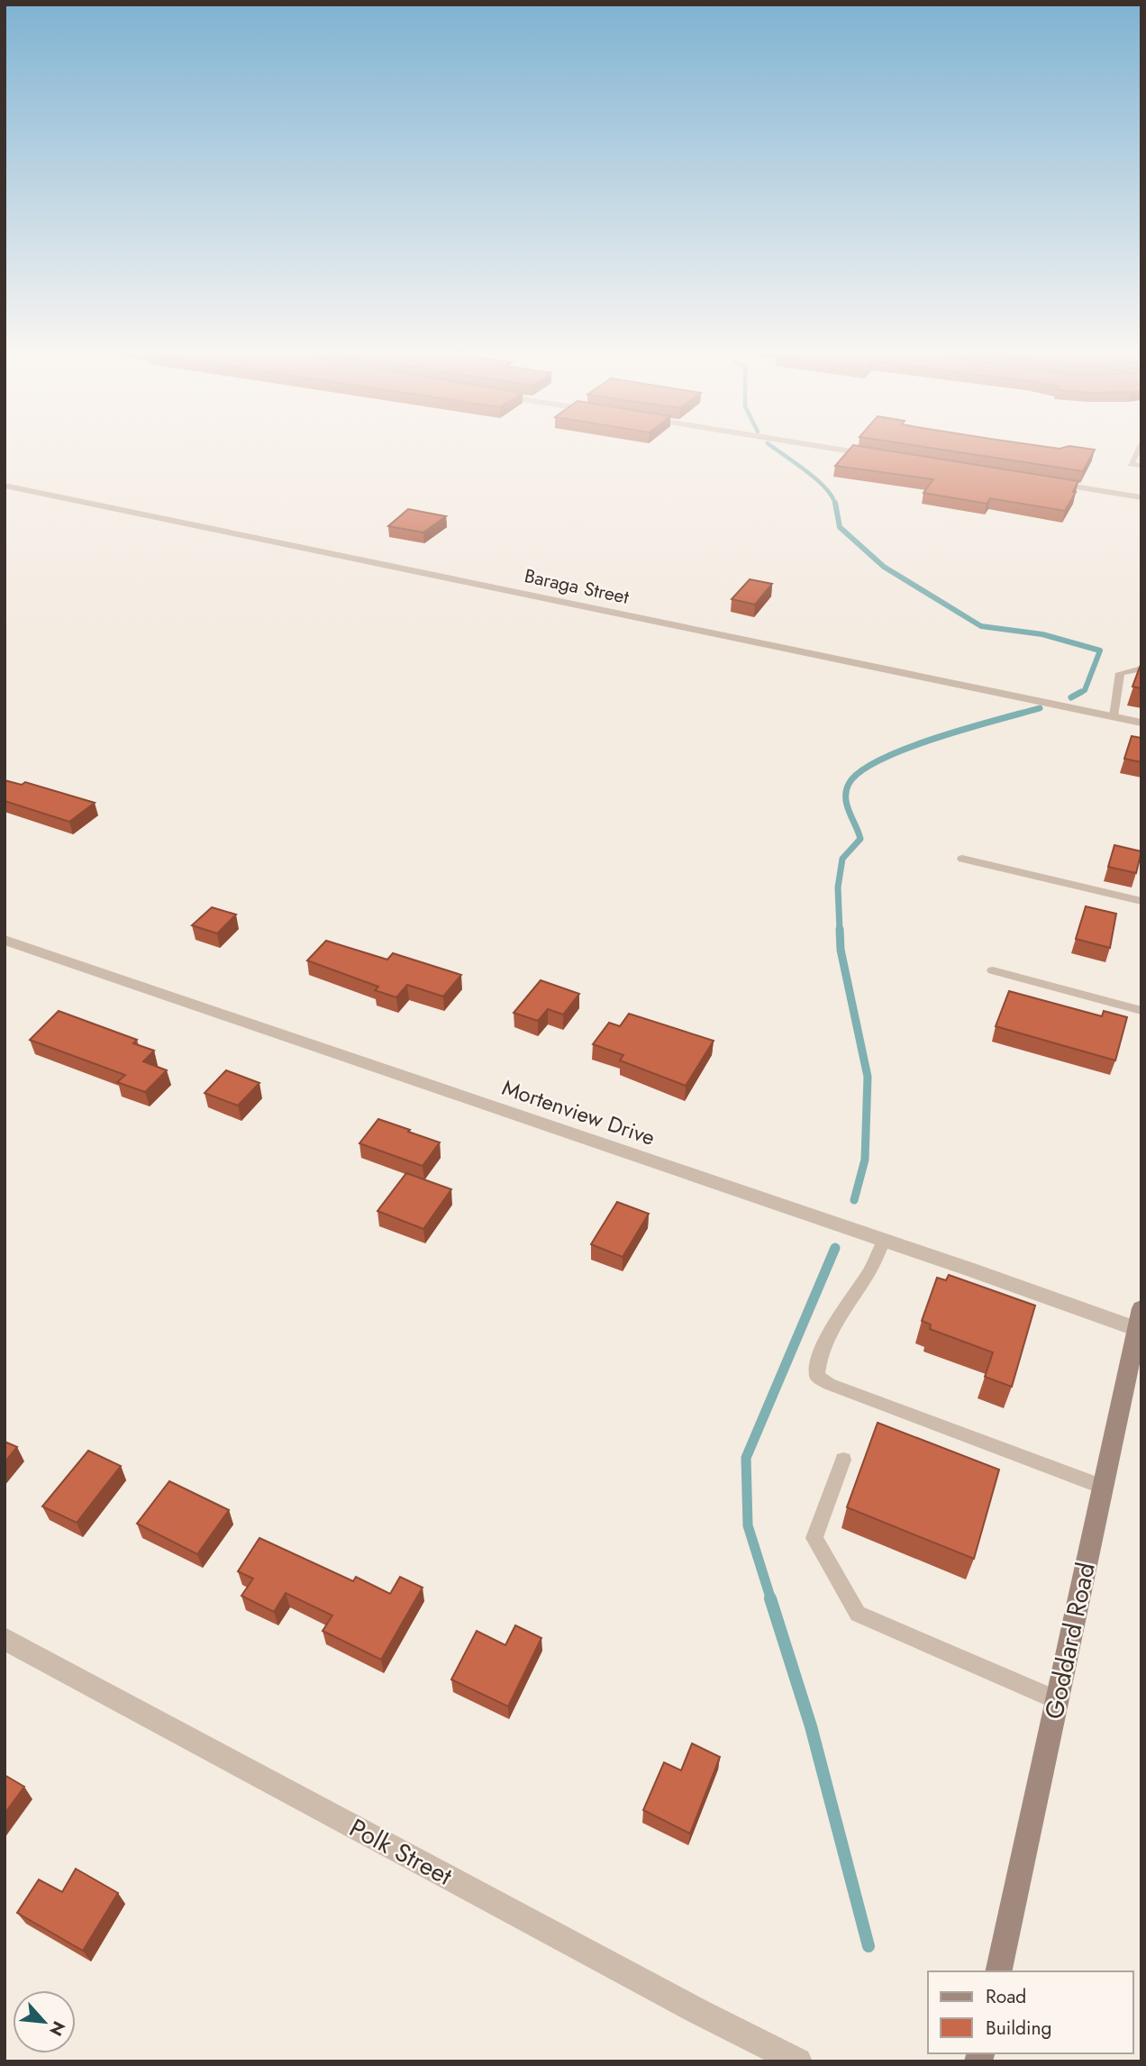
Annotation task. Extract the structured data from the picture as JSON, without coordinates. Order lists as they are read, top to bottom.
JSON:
{
  "streets": {
    "main road": ["Goddard Road"],
    "street": ["Baraga Street", "Mortenview Drive", "Polk Street"]
  },
  "crossings": [
    ["Mortenview Drive", "Goddard Road"]
  ],
  "legend": ["Road", "Building"],
  "north": "bottom right"
}
